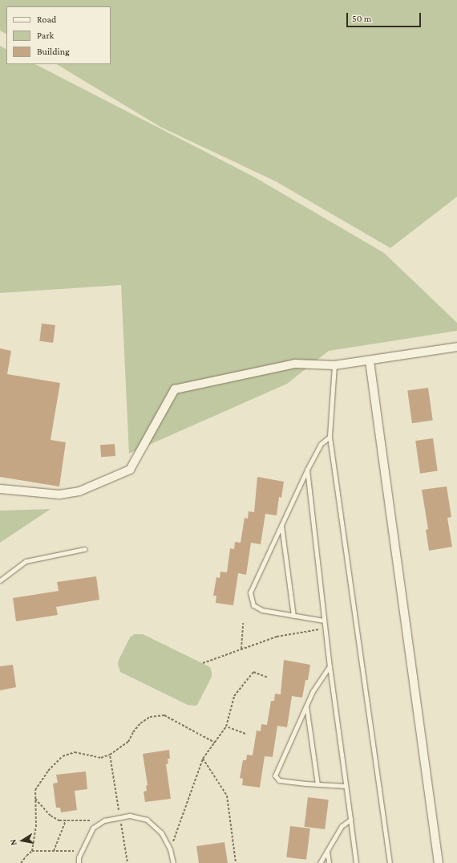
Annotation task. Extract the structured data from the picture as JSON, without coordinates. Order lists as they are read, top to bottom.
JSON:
{
  "legend": ["Road", "Park", "Building"],
  "scale_bar": "50 m",
  "north": "left"
}
